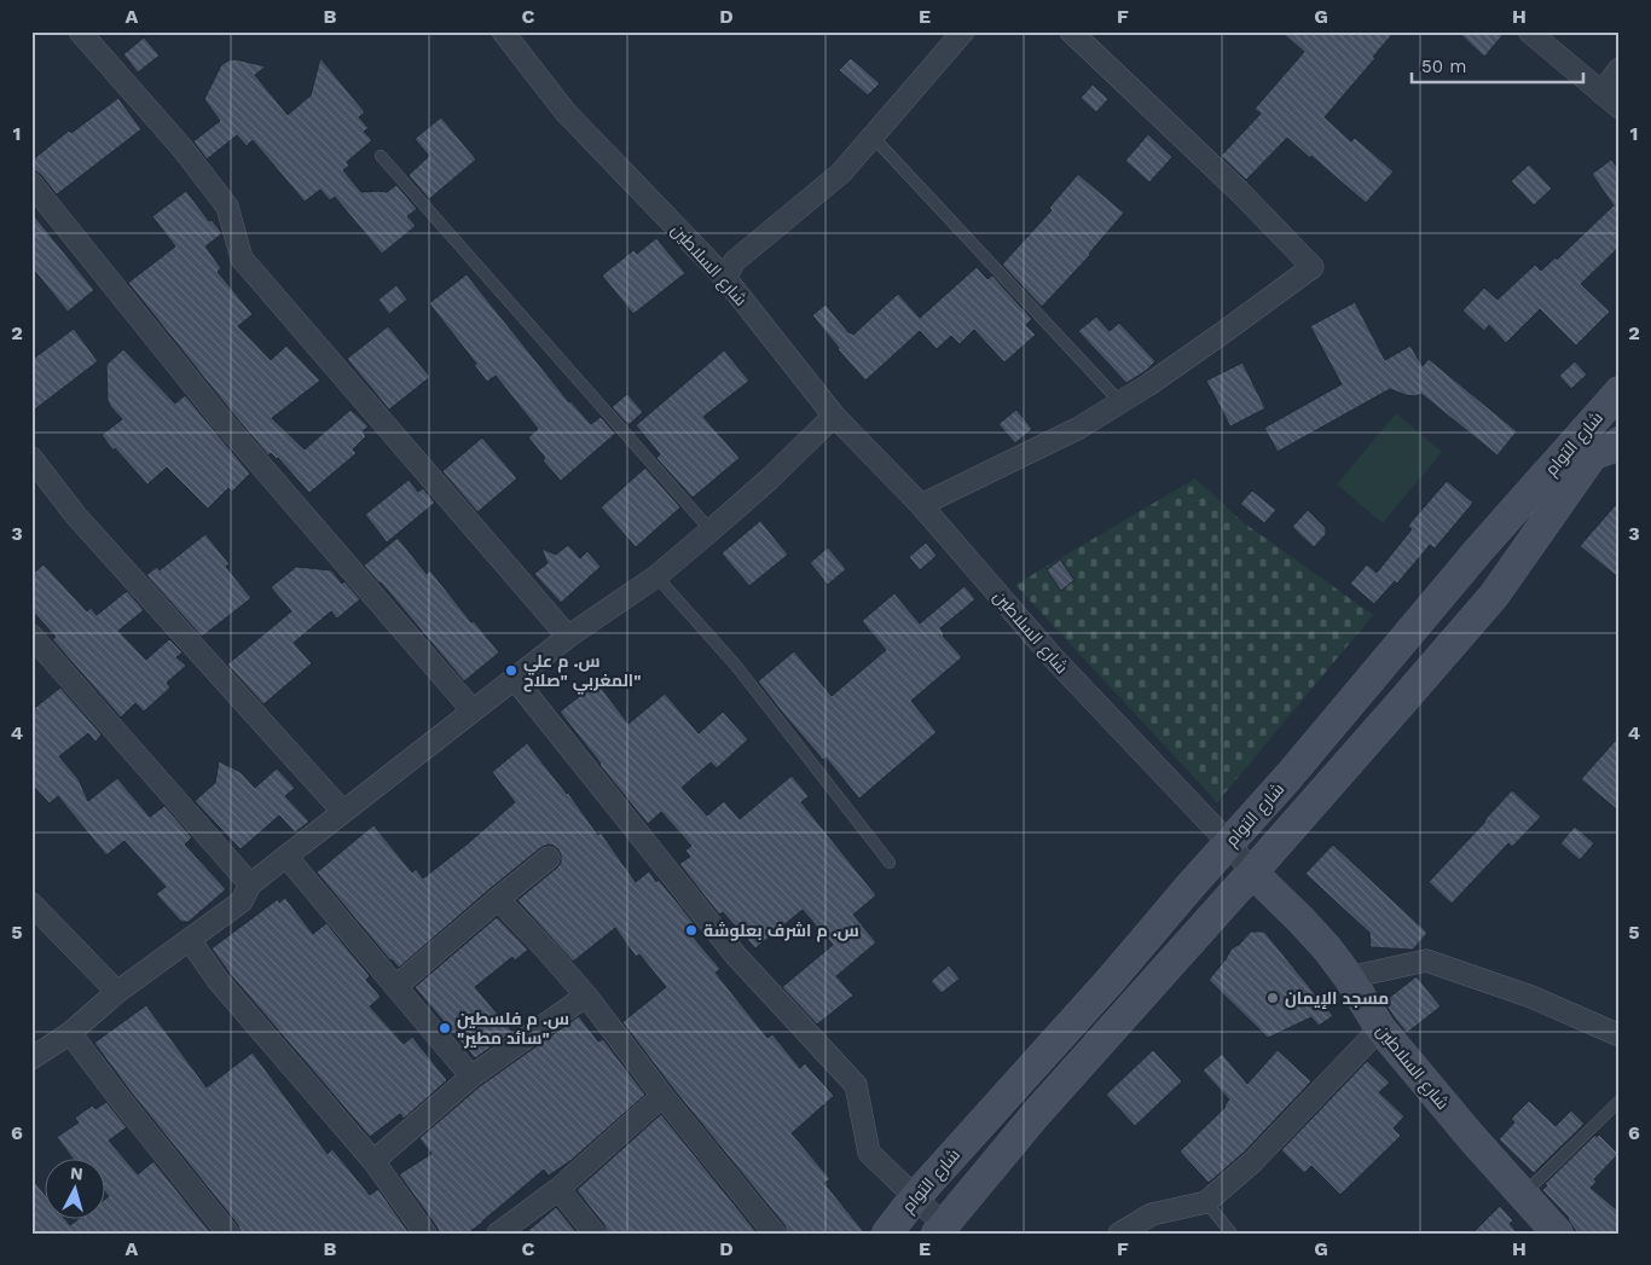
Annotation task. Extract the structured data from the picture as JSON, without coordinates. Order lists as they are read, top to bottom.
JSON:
{
  "streets": {
    "main road": ["شارع السلاطين", "شارع التوام"]
  },
  "crossings": [
    ["شارع السلاطين", "شارع التوام"]
  ],
  "places": [
    "س. م علي المغربي \"صلاح\"",
    "س. م اشرف بعلوشة",
    "مسجد الإيمان",
    "س. م فلسطين \"سائد مطير\""
  ],
  "scale_bar": "50 m",
  "north": "top",
  "grid": {
    "columns": [
      "A",
      "B",
      "C",
      "D",
      "E",
      "F",
      "G",
      "H"
    ],
    "rows": [
      "1",
      "2",
      "3",
      "4",
      "5",
      "6"
    ]
  }
}
